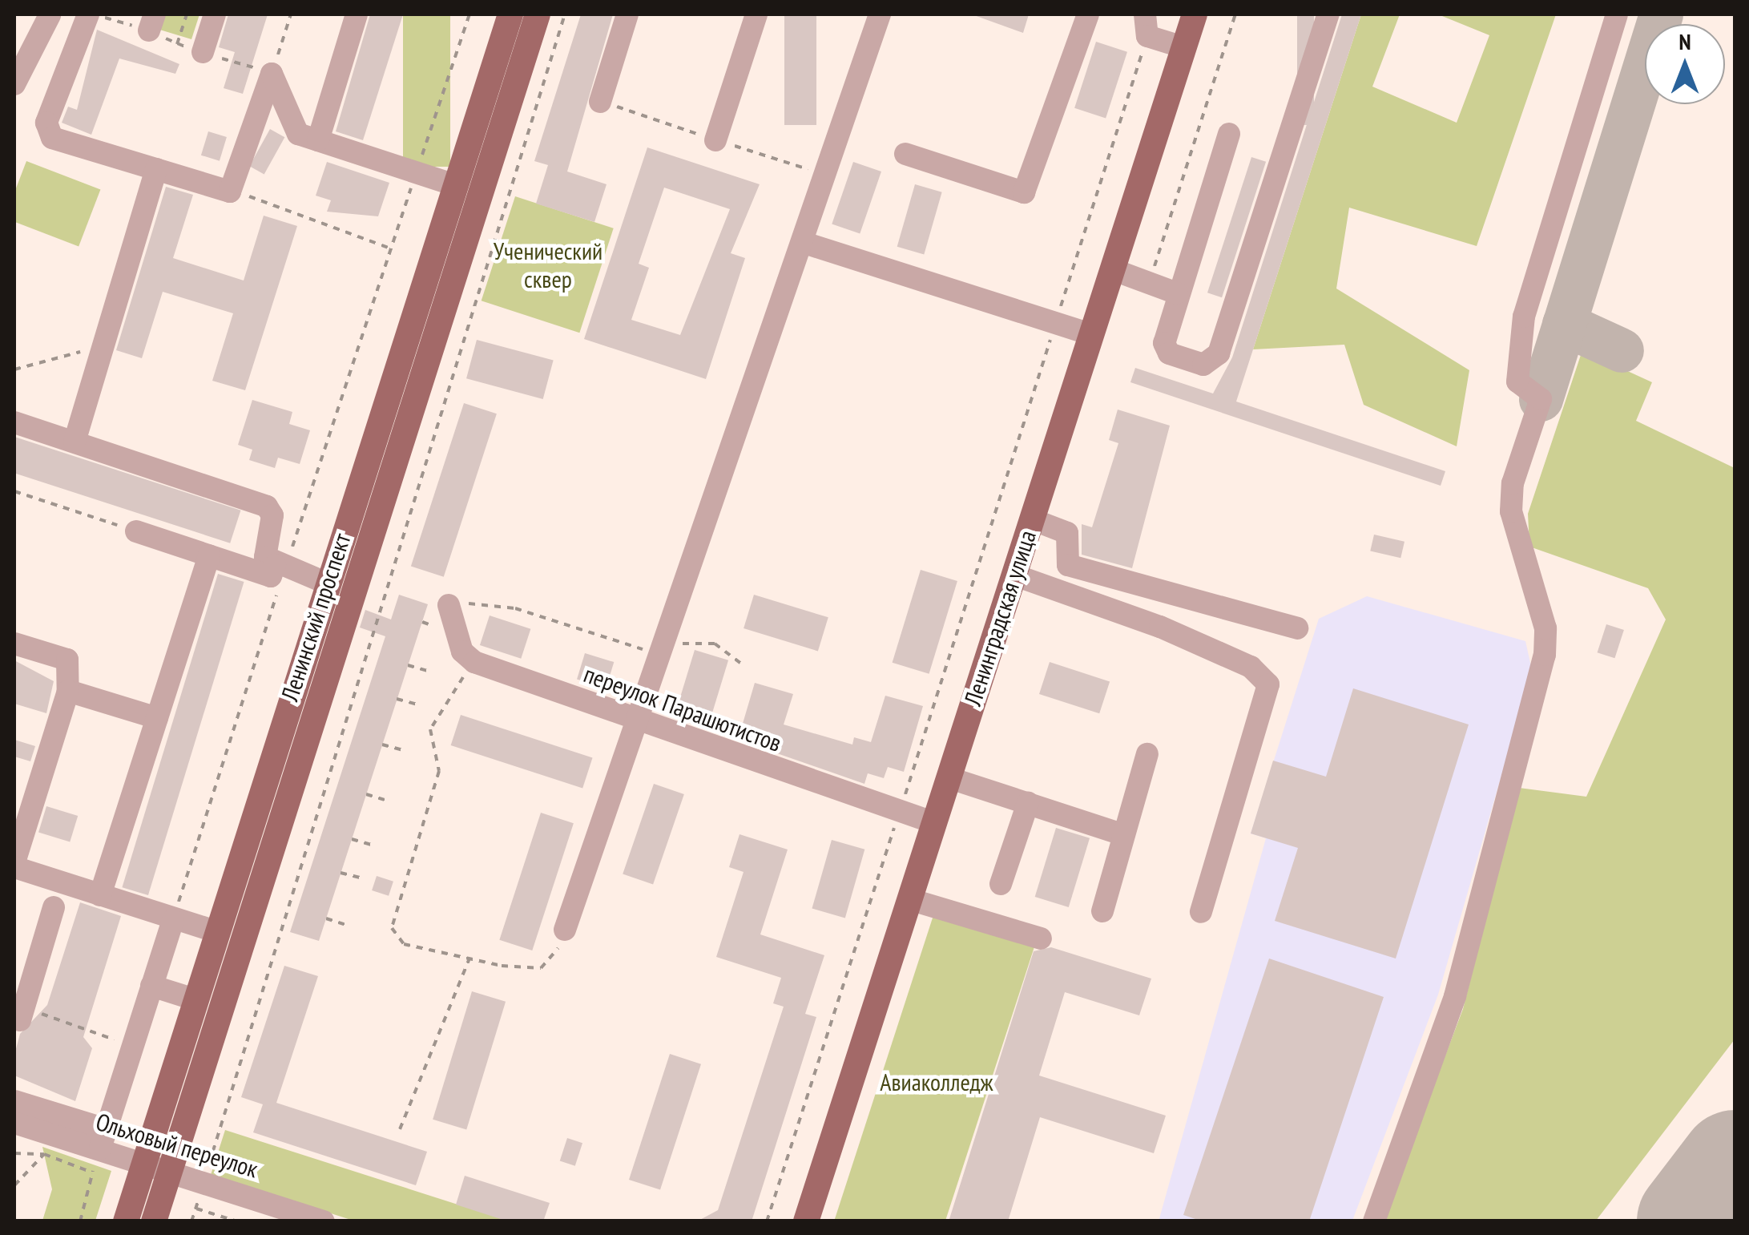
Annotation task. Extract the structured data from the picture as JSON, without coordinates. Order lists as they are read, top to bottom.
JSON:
{
  "streets": {
    "main road": ["Ленинский проспект", "Ленинградская улица"],
    "street": ["переулок Парашютистов", "Ольховый переулок"]
  },
  "crossings": [
    ["Ленинский проспект", "Ольховый переулок"],
    ["Ленинградская улица", "переулок Парашютистов"]
  ],
  "parks": ["Ученический сквер", "Авиаколледж"],
  "north": "top"
}
